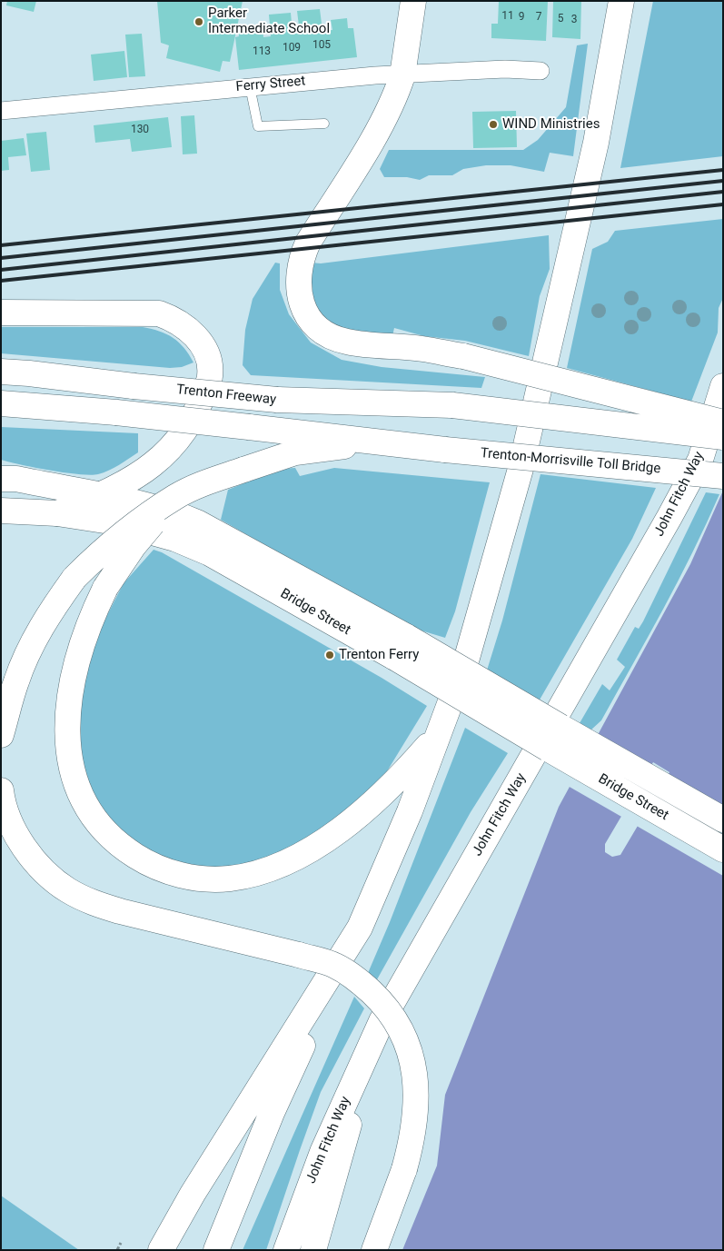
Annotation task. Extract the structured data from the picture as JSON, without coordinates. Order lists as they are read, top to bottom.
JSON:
{
  "streets": {
    "main road": [
      "Trenton Freeway",
      "Trenton-Morrisville Toll Bridge",
      "John Fitch Way",
      "Bridge Street"
    ],
    "street": ["Ferry Street"]
  },
  "places": ["Parker Intermediate School", "WIND Ministries", "Trenton Ferry"],
  "house_numbers": [
    "11",
    "9",
    "7",
    "5",
    "3",
    "105",
    "109",
    "113",
    "130"
  ]
}
